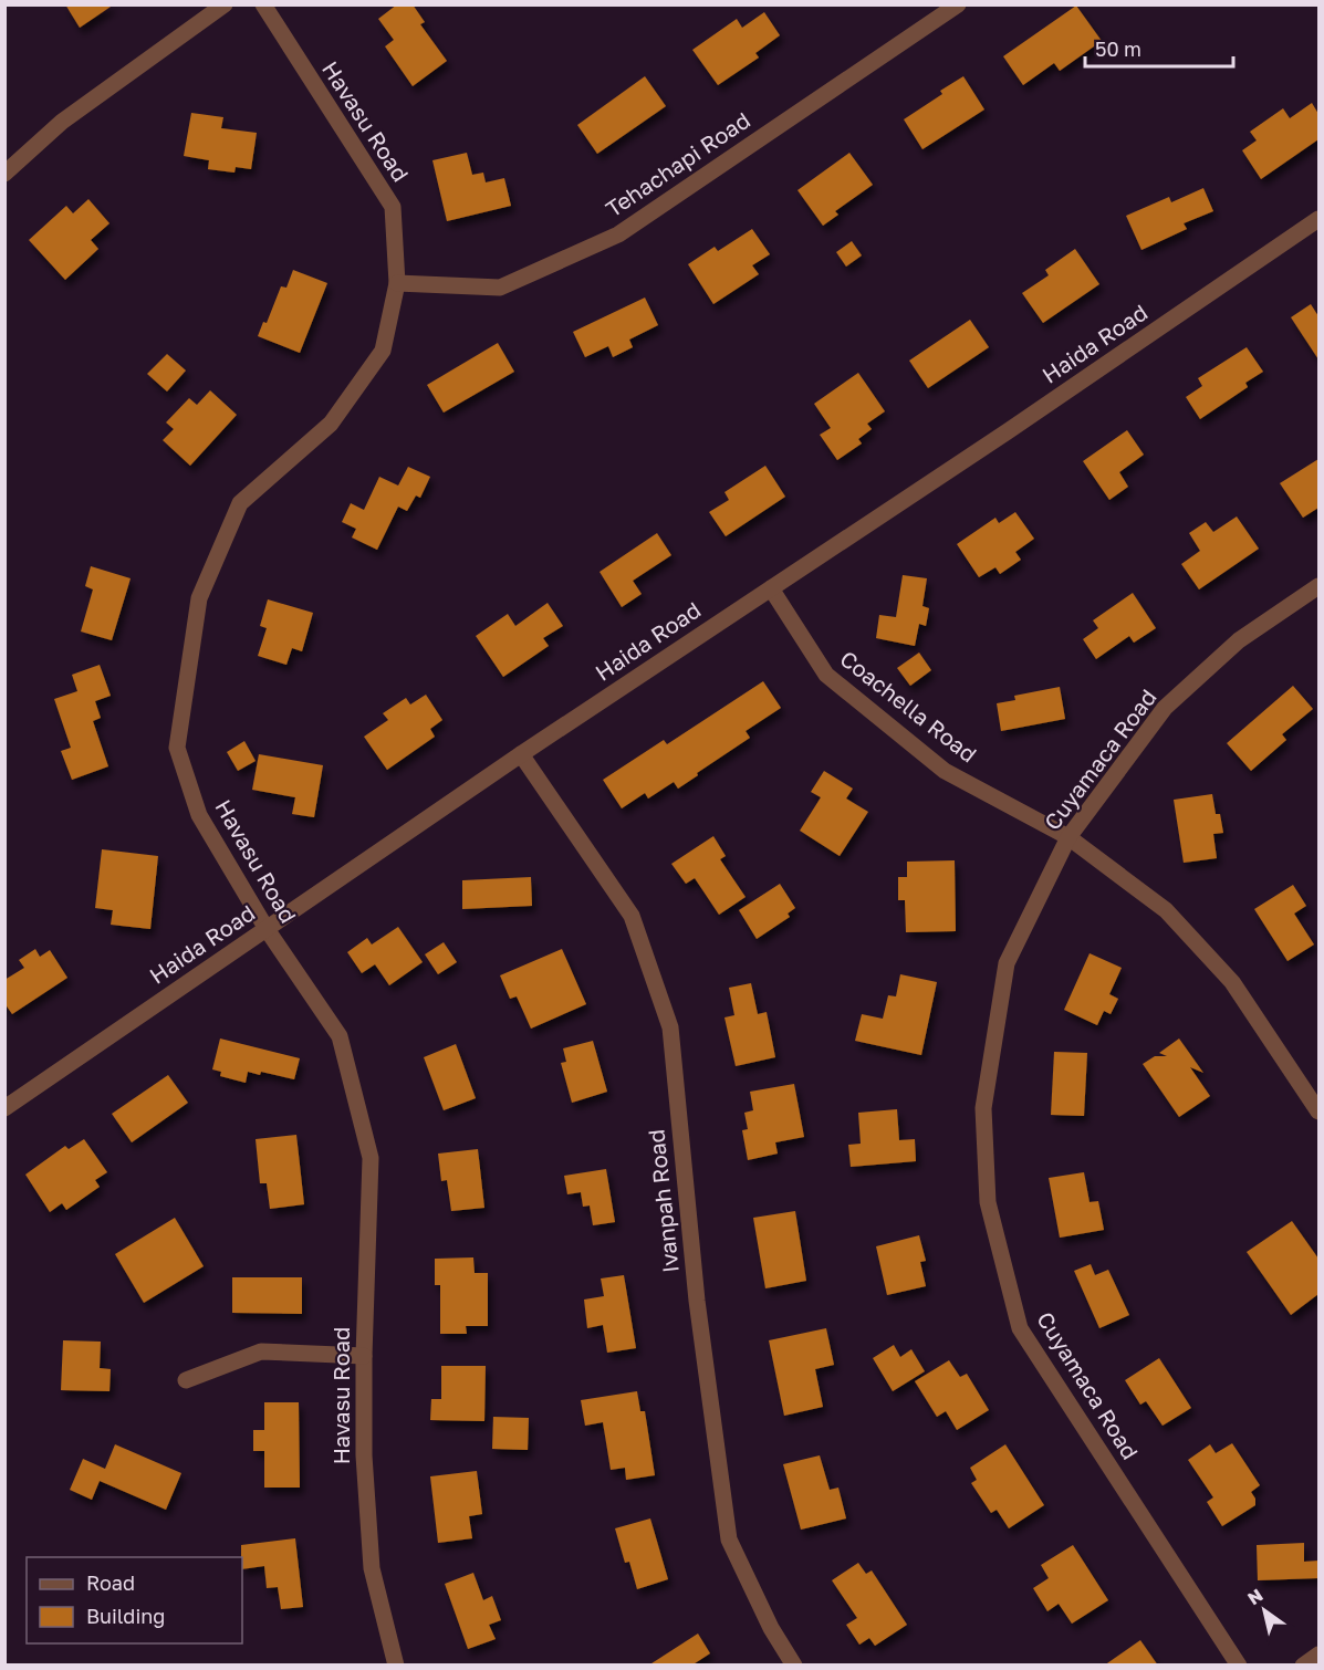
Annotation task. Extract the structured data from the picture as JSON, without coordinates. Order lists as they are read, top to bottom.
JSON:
{
  "streets": {
    "street": [
      "Havasu Road",
      "Tehachapi Road",
      "Haida Road",
      "Coachella Road",
      "Cuyamaca Road",
      "Ivanpah Road"
    ]
  },
  "crossings": [
    ["Havasu Road", "Tehachapi Road"],
    ["Havasu Road", "Haida Road"],
    ["Haida Road", "Coachella Road"],
    ["Haida Road", "Ivanpah Road"],
    ["Coachella Road", "Cuyamaca Road"]
  ],
  "legend": ["Road", "Building"],
  "scale_bar": "50 m",
  "north": "top left"
}
